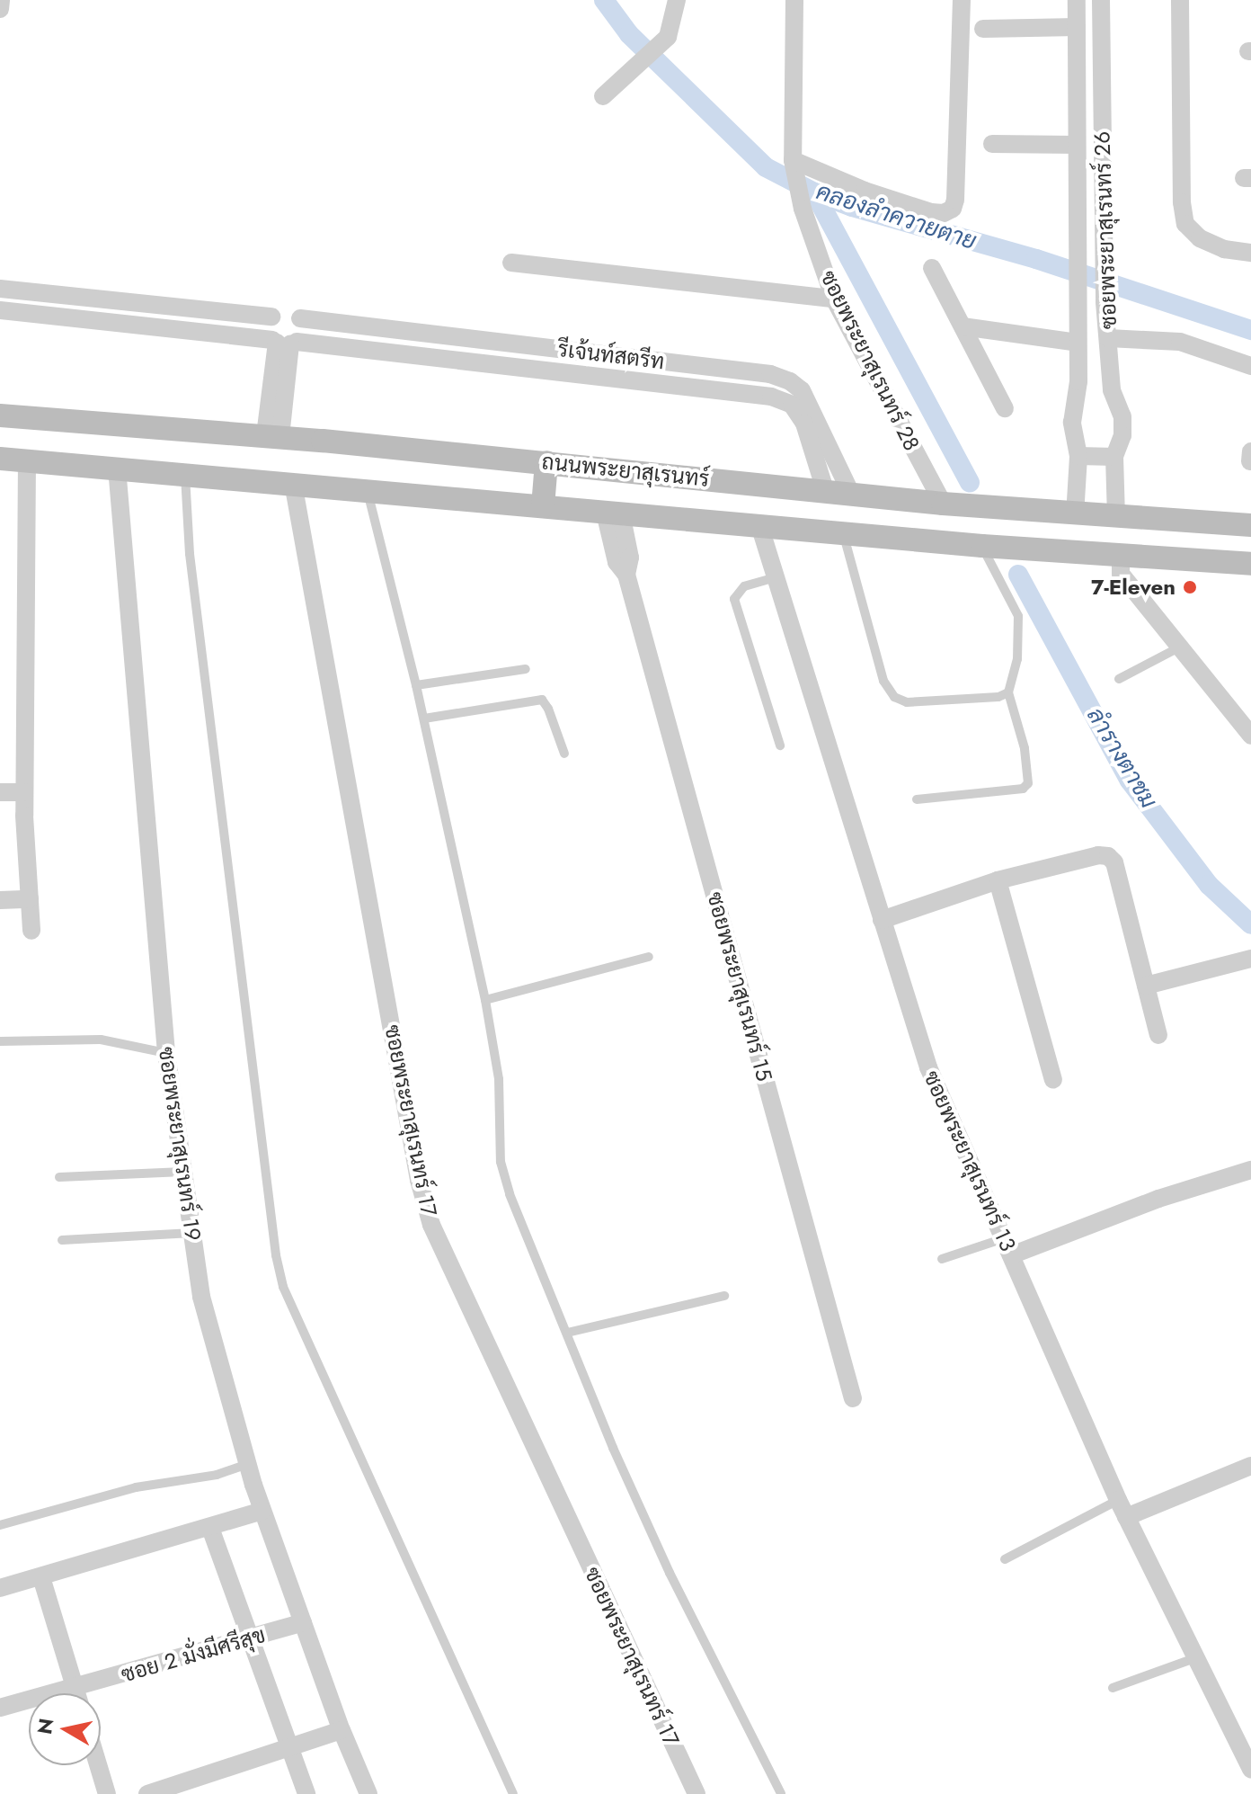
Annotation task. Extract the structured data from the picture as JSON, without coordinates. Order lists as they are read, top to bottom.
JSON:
{
  "streets": {
    "street": [
      "ซอยพระยาสุเรนทร์ 26",
      "รีเจ้นท์สตรีท",
      "ซอยพระยาสุเรนทร์ 28",
      "ถนนพระยาสุเรนทร์",
      "ซอยพระยาสุเรนทร์ 15",
      "ซอยพระยาสุเรนทร์ 17",
      "ซอยพระยาสุเรนทร์ 19",
      "ซอยพระยาสุเรนทร์ 13",
      "ซอย 2 มั่งมีศรีสุข"
    ]
  },
  "crossings": [
    ["ซอยพระยาสุเรนทร์ 26", "ถนนพระยาสุเรนทร์"],
    ["รีเจ้นท์สตรีท", "ถนนพระยาสุเรนทร์"],
    ["ซอยพระยาสุเรนทร์ 28", "ถนนพระยาสุเรนทร์"],
    ["ถนนพระยาสุเรนทร์", "ซอยพระยาสุเรนทร์ 15"],
    ["ถนนพระยาสุเรนทร์", "ซอยพระยาสุเรนทร์ 17"],
    ["ถนนพระยาสุเรนทร์", "ซอยพระยาสุเรนทร์ 19"],
    ["ถนนพระยาสุเรนทร์", "ซอยพระยาสุเรนทร์ 13"],
    ["ซอยพระยาสุเรนทร์ 19", "ซอย 2 มั่งมีศรีสุข"]
  ],
  "water": ["คลองลำควายตาย", "ลำรางตาชม"],
  "places": ["7-Eleven"],
  "north": "left"
}
